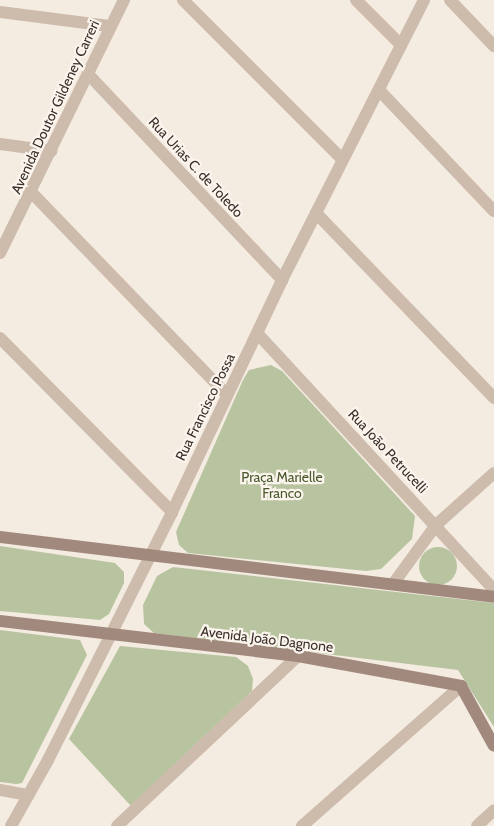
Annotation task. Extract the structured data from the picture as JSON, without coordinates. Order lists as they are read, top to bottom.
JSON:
{
  "streets": {
    "street": [
      "Avenida Doutor Gildeney Carreri",
      "Rua Urias C. de Toledo",
      "Rua Francisco Possa",
      "Rua João Petrucelli",
      "Avenida João Dagnone"
    ]
  },
  "crossings": [
    ["Avenida Doutor Gildeney Carreri", "Rua Urias C. de Toledo"],
    ["Rua Urias C. de Toledo", "Rua Francisco Possa"],
    ["Rua Francisco Possa", "Rua João Petrucelli"],
    ["Rua Francisco Possa", "Avenida João Dagnone"]
  ],
  "parks": ["Praça Marielle Franco"]
}
